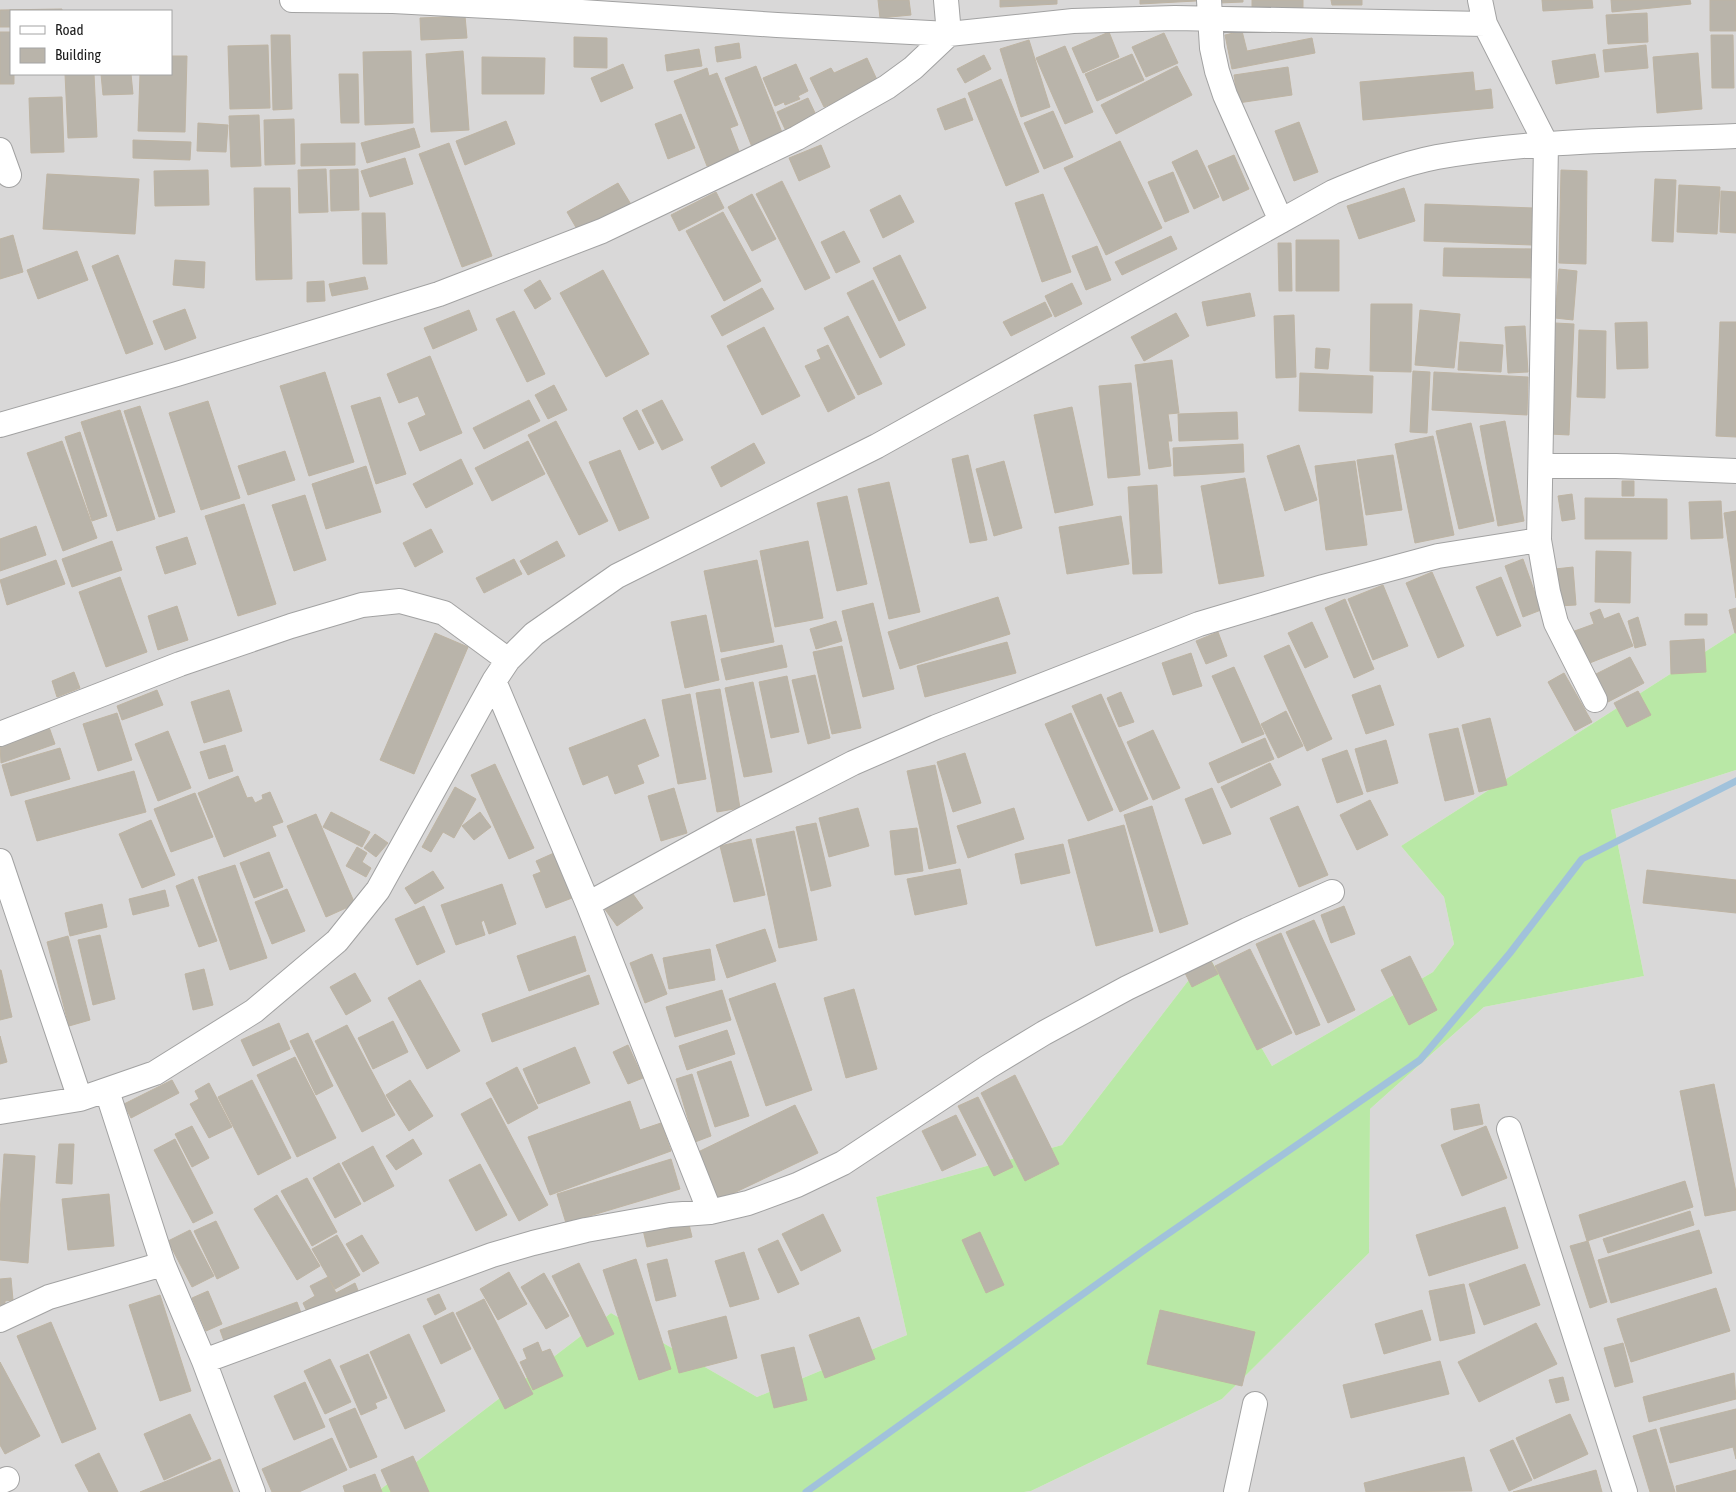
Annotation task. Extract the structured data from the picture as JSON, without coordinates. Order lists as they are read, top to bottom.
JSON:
{
  "legend": ["Road", "Building"]
}
